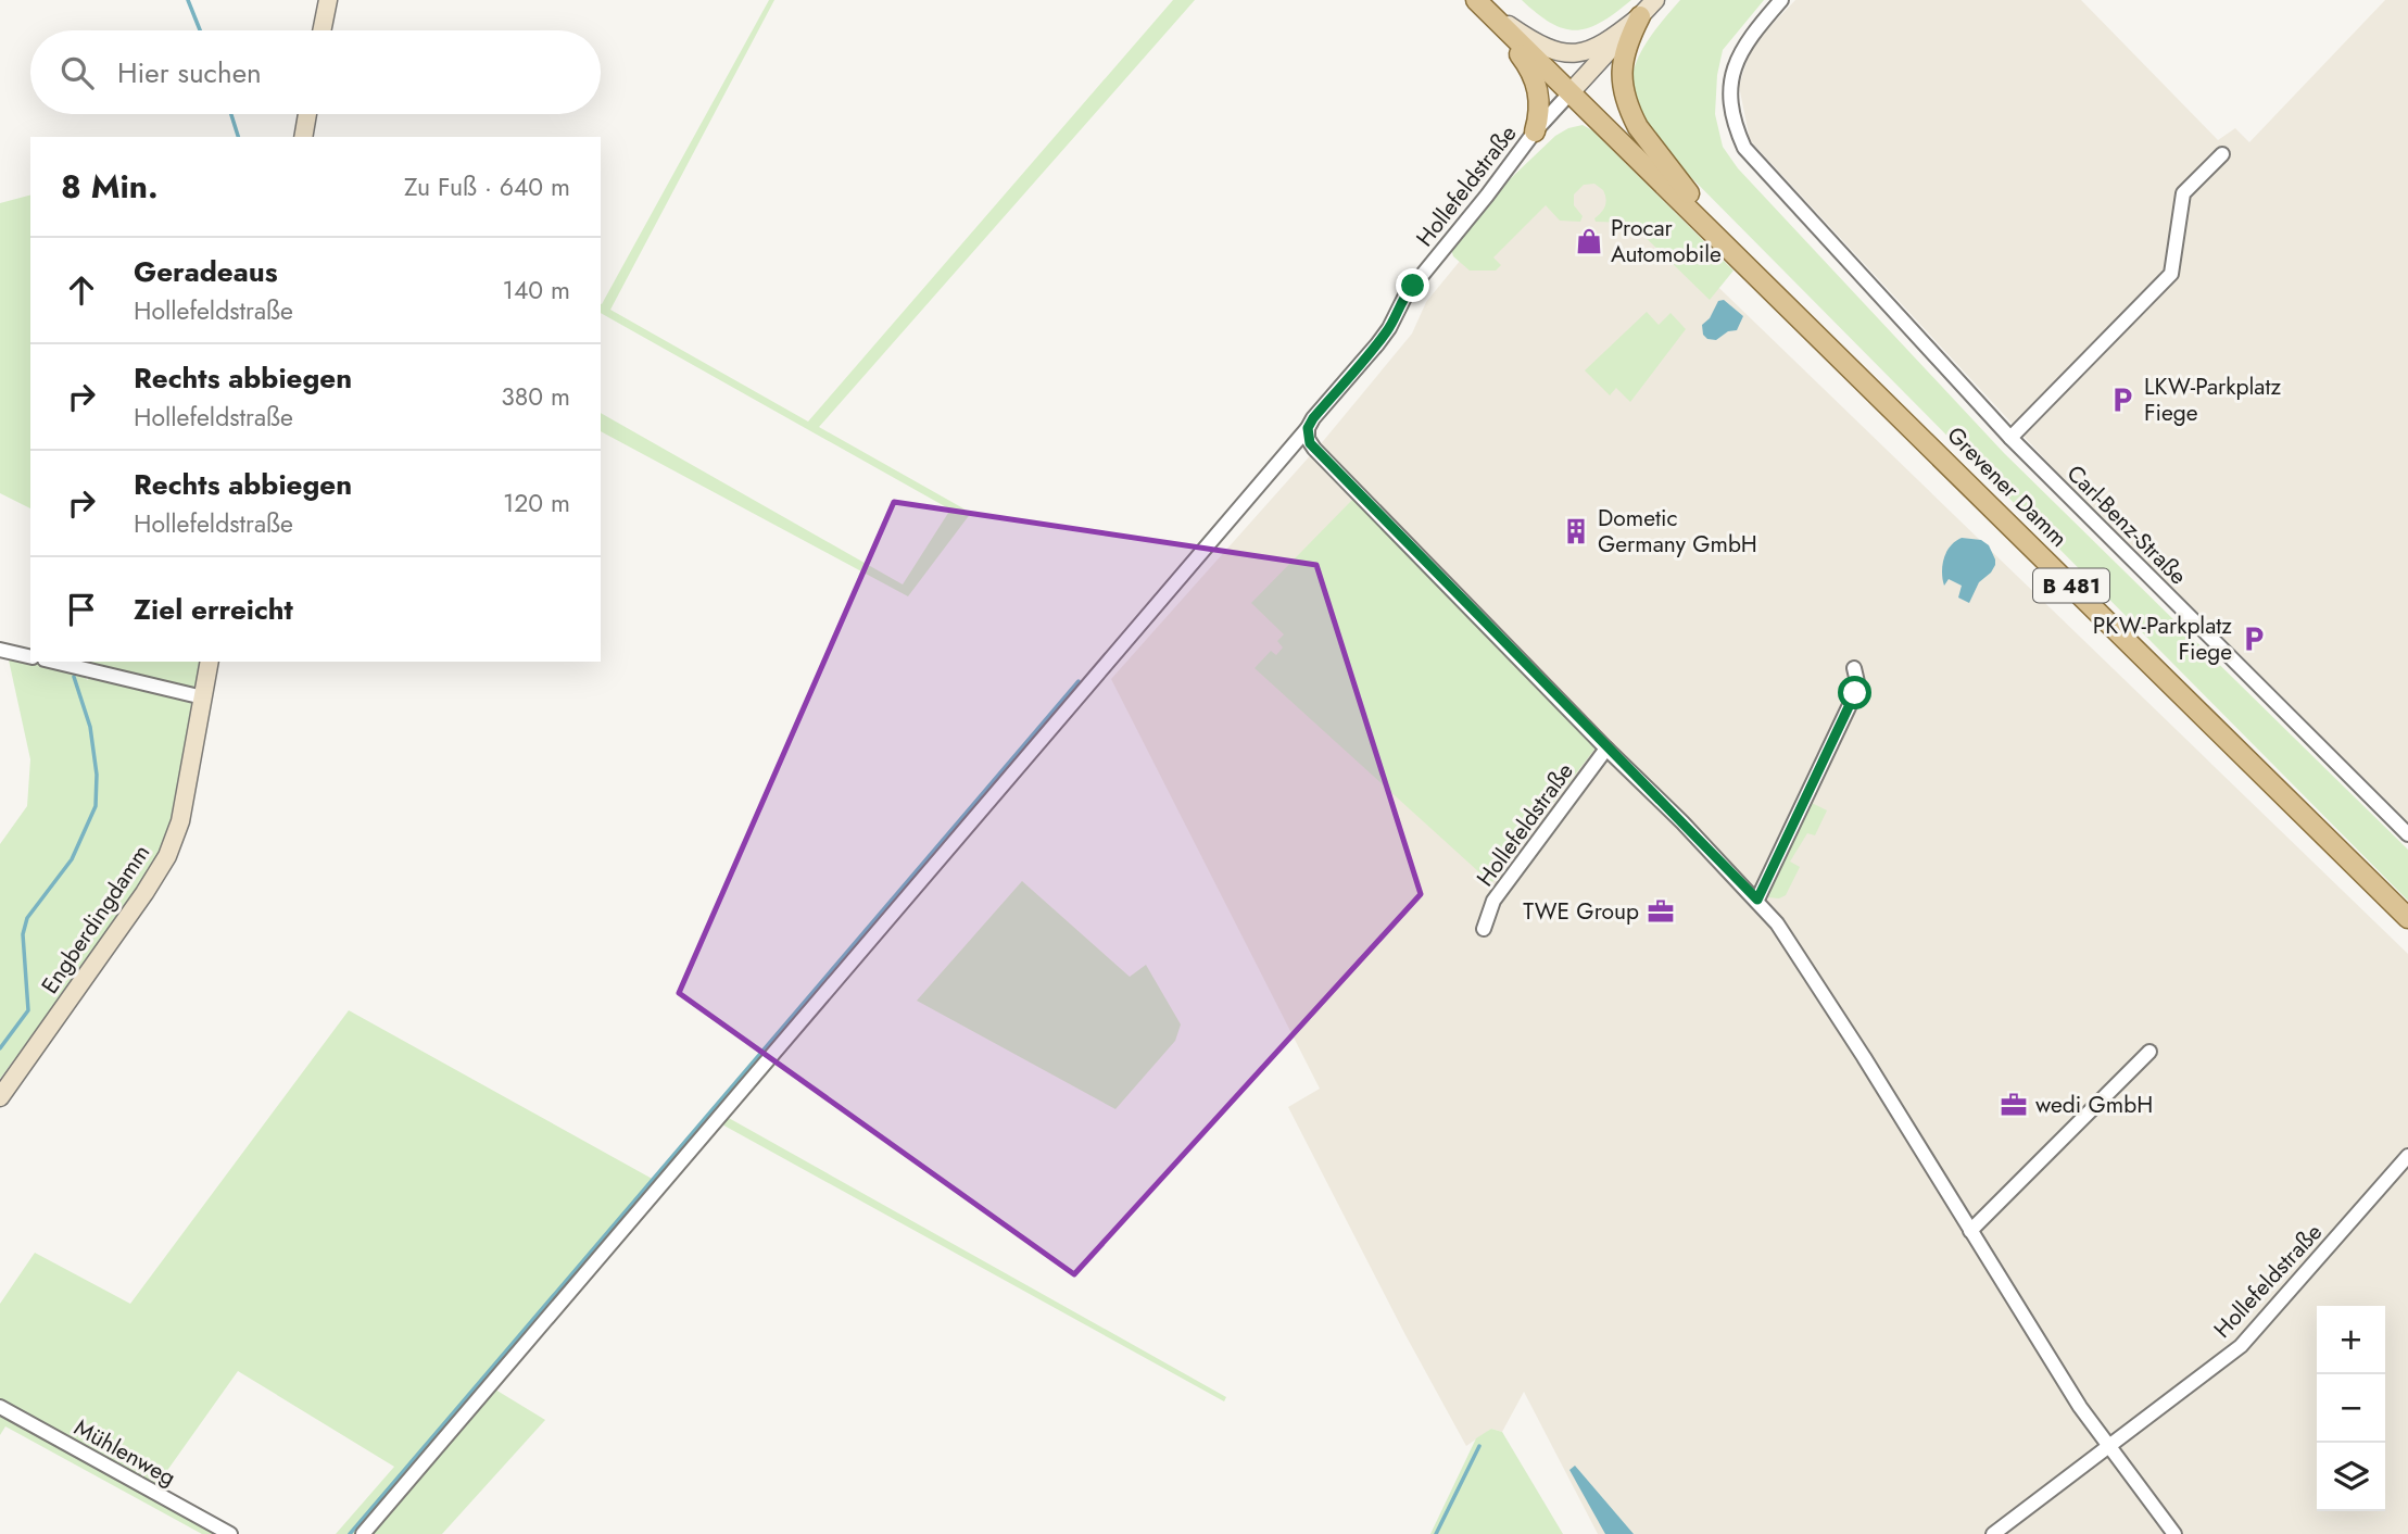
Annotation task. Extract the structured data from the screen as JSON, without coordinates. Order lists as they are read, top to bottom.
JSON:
{
  "streets": {
    "main road": ["Grevener Damm", "B 481"],
    "street": [
      "Hollefeldstraße",
      "Carl-Benz-Straße",
      "Engberdingdamm",
      "Mühlenweg"
    ]
  },
  "crossings": [
    ["Hollefeldstraße", "Grevener Damm"],
    ["Hollefeldstraße", "B 481"],
    ["Grevener Damm", "B 481"]
  ],
  "places": {
    "shop": ["Procar Automobile"],
    "parking": ["LKW-Parkplatz Fiege", "PKW-Parkplatz Fiege"],
    "building": ["Dometic Germany GmbH"],
    "office": ["TWE Group", "wedi GmbH"]
  },
  "page": {
    "search": "Hier suchen",
    "heading": ["8 Min.", "Zu Fuß · 640 m"],
    "list": [
      ["Geradeaus", "Hollefeldstraße", "140 m"],
      ["Rechts abbiegen", "Hollefeldstraße", "380 m"],
      ["Rechts abbiegen", "Hollefeldstraße", "120 m"],
      "Ziel erreicht"
    ],
    "map_buttons": ["+", "−"]
  }
}
